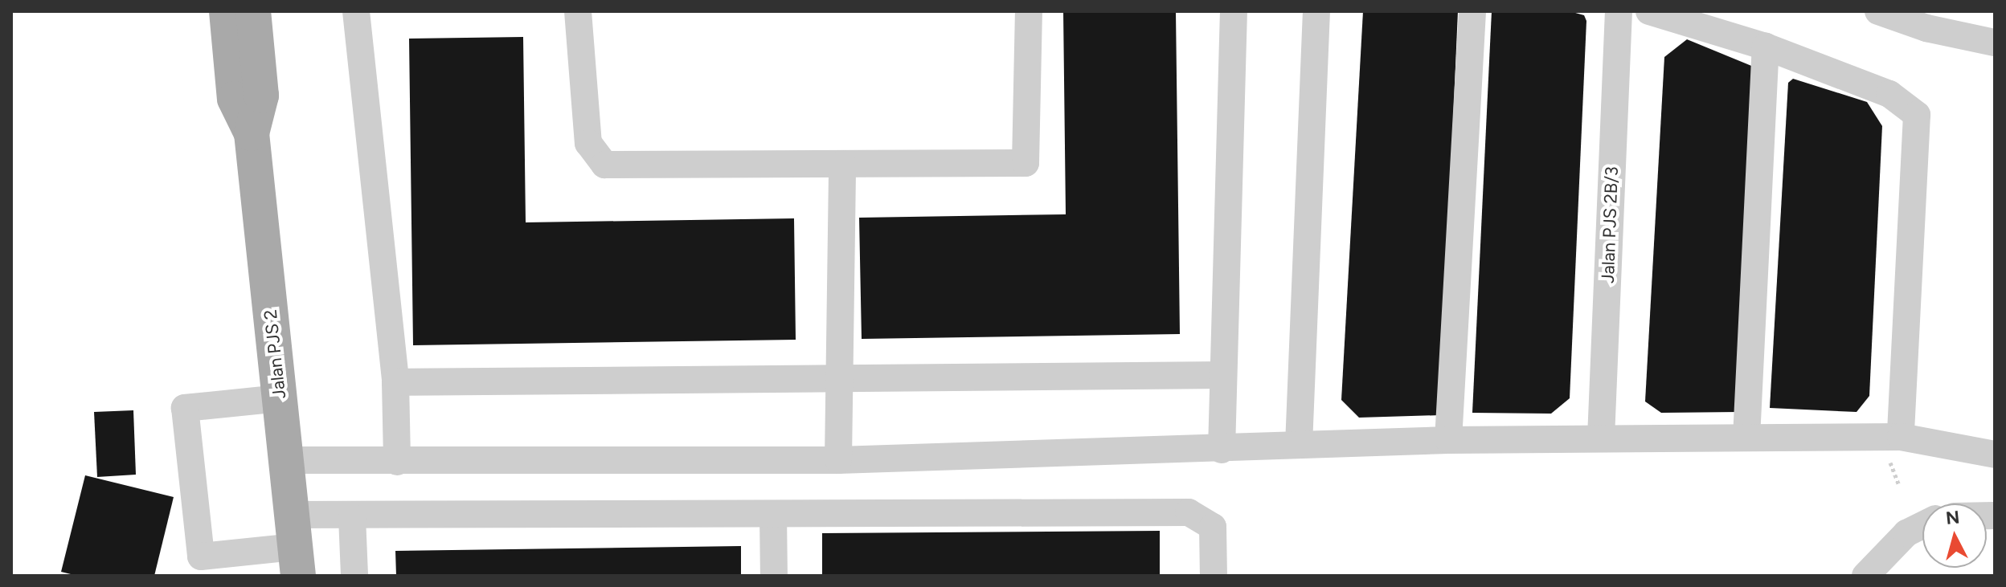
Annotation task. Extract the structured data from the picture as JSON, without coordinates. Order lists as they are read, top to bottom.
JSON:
{
  "streets": {
    "main road": ["Jalan PJS 2"],
    "street": ["Jalan PJS 2B/3"]
  },
  "north": "top"
}
